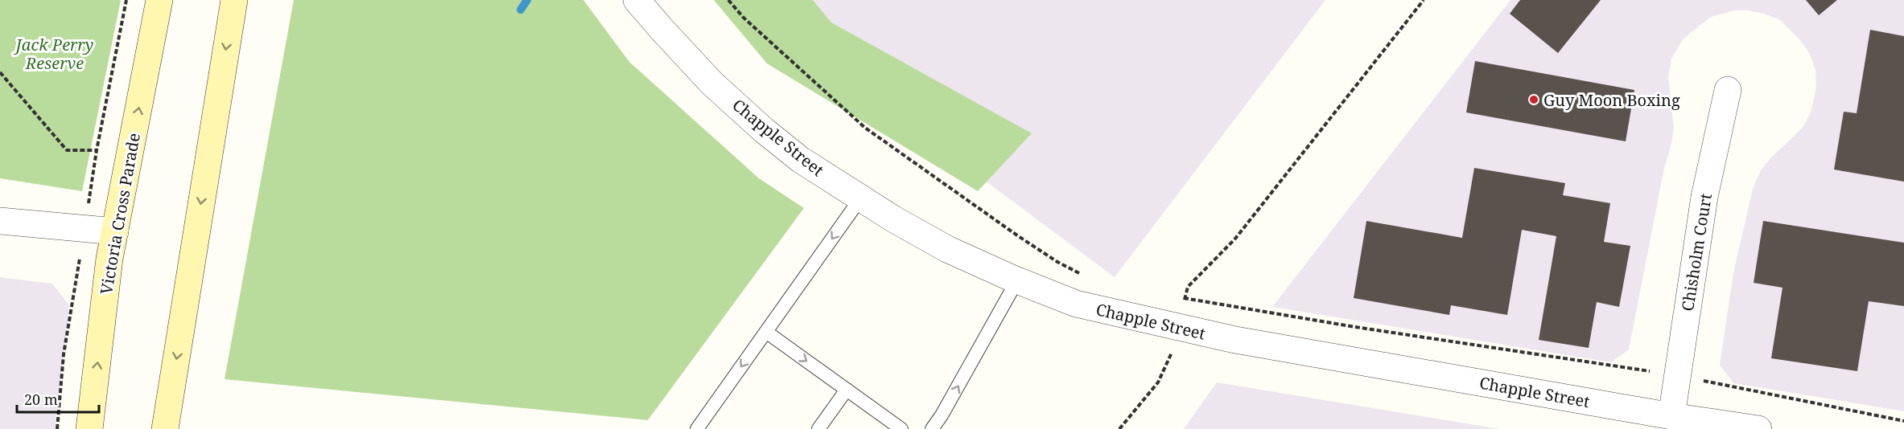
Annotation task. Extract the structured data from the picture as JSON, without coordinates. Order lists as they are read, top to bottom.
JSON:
{
  "streets": {
    "main road": ["Victoria Cross Parade"],
    "street": ["Chapple Street", "Chisholm Court"]
  },
  "crossings": [
    ["Chapple Street", "Chisholm Court"]
  ],
  "parks": ["Jack Perry Reserve"],
  "places": ["Guy Moon Boxing"],
  "scale_bar": "20 m"
}
